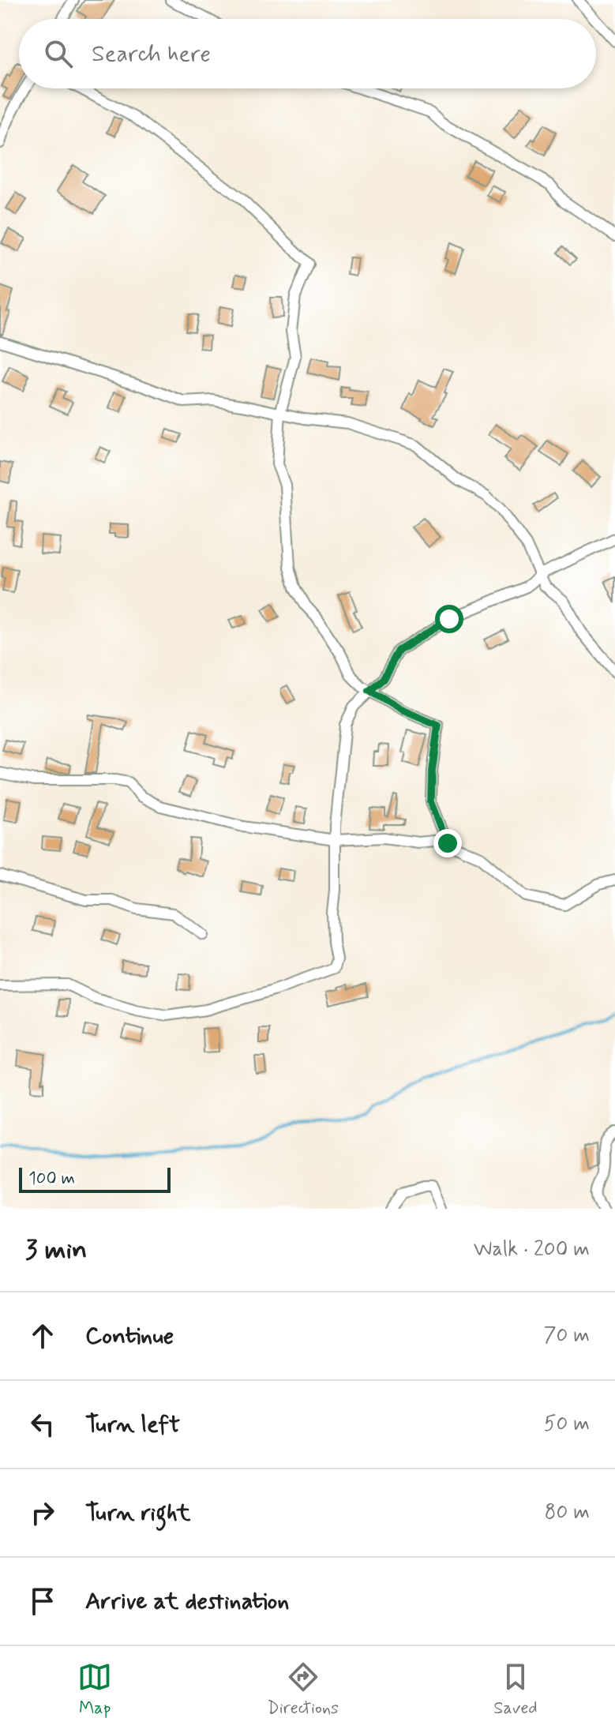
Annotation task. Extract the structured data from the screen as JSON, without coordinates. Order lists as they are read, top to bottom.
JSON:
{
  "scale_bar": "100 m",
  "page": {
    "search": "Search here",
    "scale": "100 m",
    "heading": ["3 min", "Walk · 200 m"],
    "list": [
      ["Continue", "70 m"],
      ["Turn left", "50 m"],
      ["Turn right", "80 m"],
      "Arrive at destination"
    ],
    "nav": ["Map", "Directions", "Saved"]
  }
}
